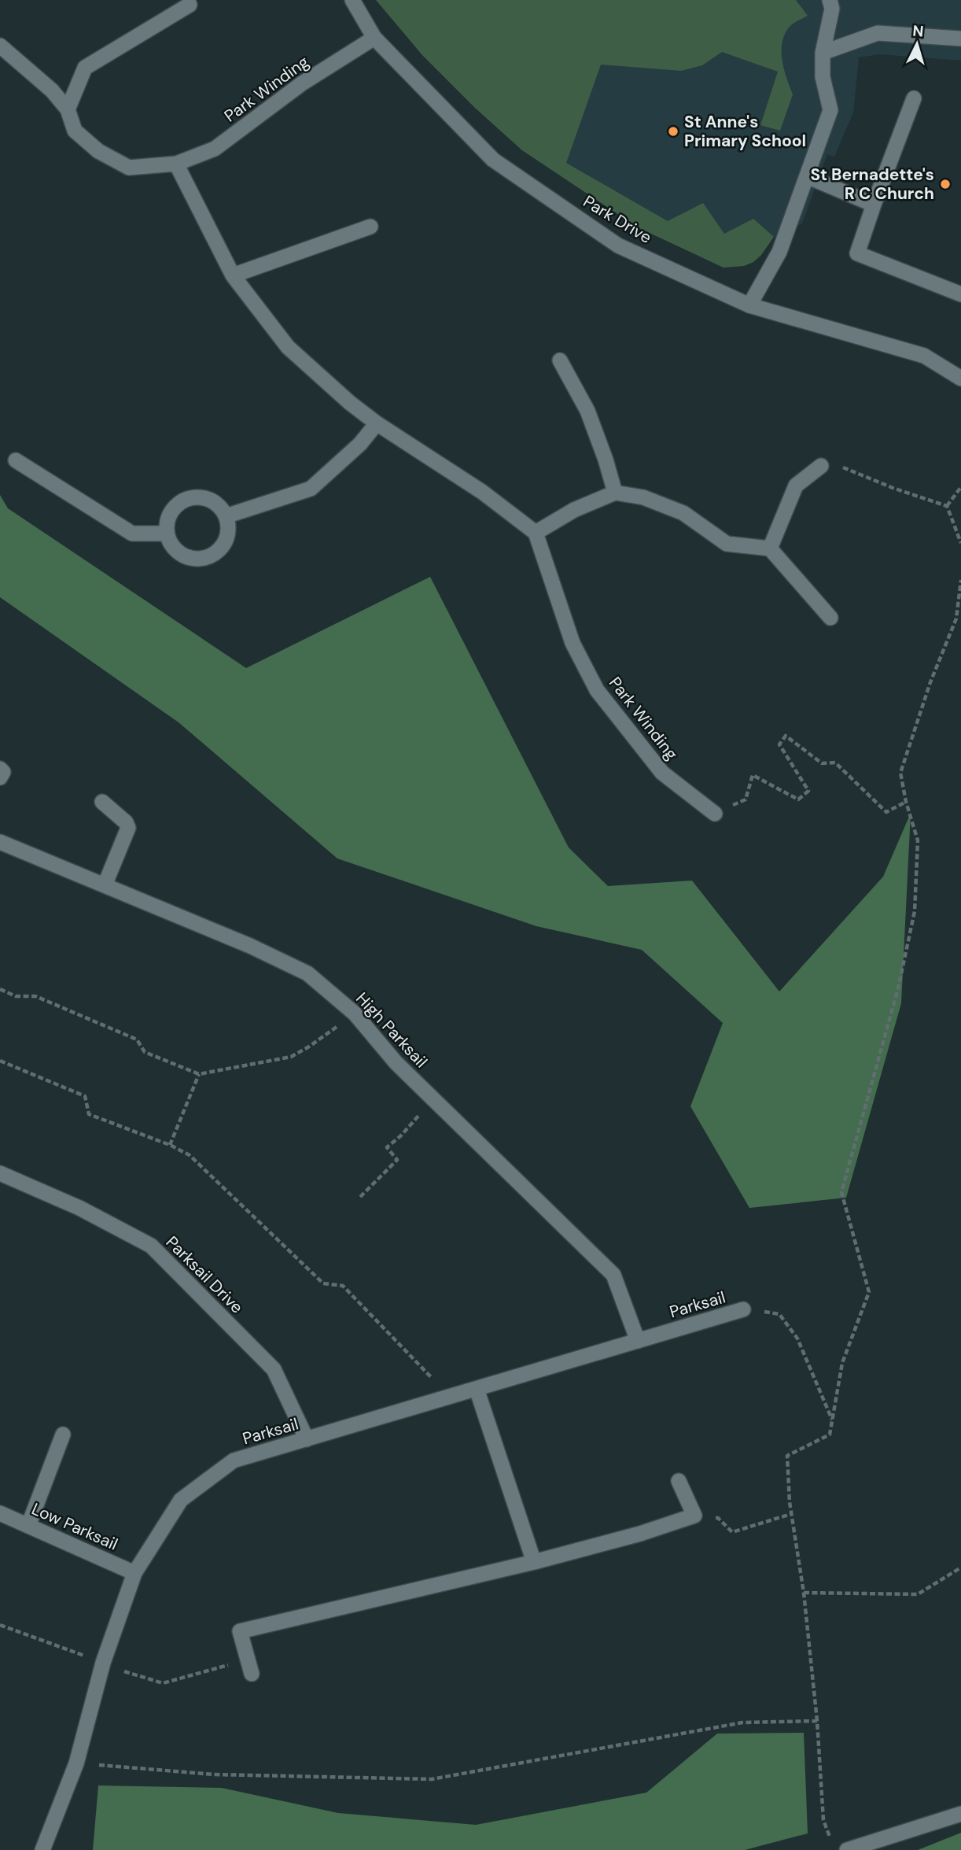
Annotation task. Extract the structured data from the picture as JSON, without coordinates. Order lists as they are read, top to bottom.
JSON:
{
  "streets": {
    "street": [
      "Park Winding",
      "Park Drive",
      "High Parksail",
      "Parksail Drive",
      "Parksail",
      "Low Parksail"
    ]
  },
  "crossings": [
    ["Park Winding", "Park Drive"],
    ["High Parksail", "Parksail"],
    ["Parksail Drive", "Parksail"],
    ["Parksail", "Low Parksail"]
  ],
  "places": ["St Anne's Primary School", "St Bernadette's R C Church"],
  "north": "top"
}
